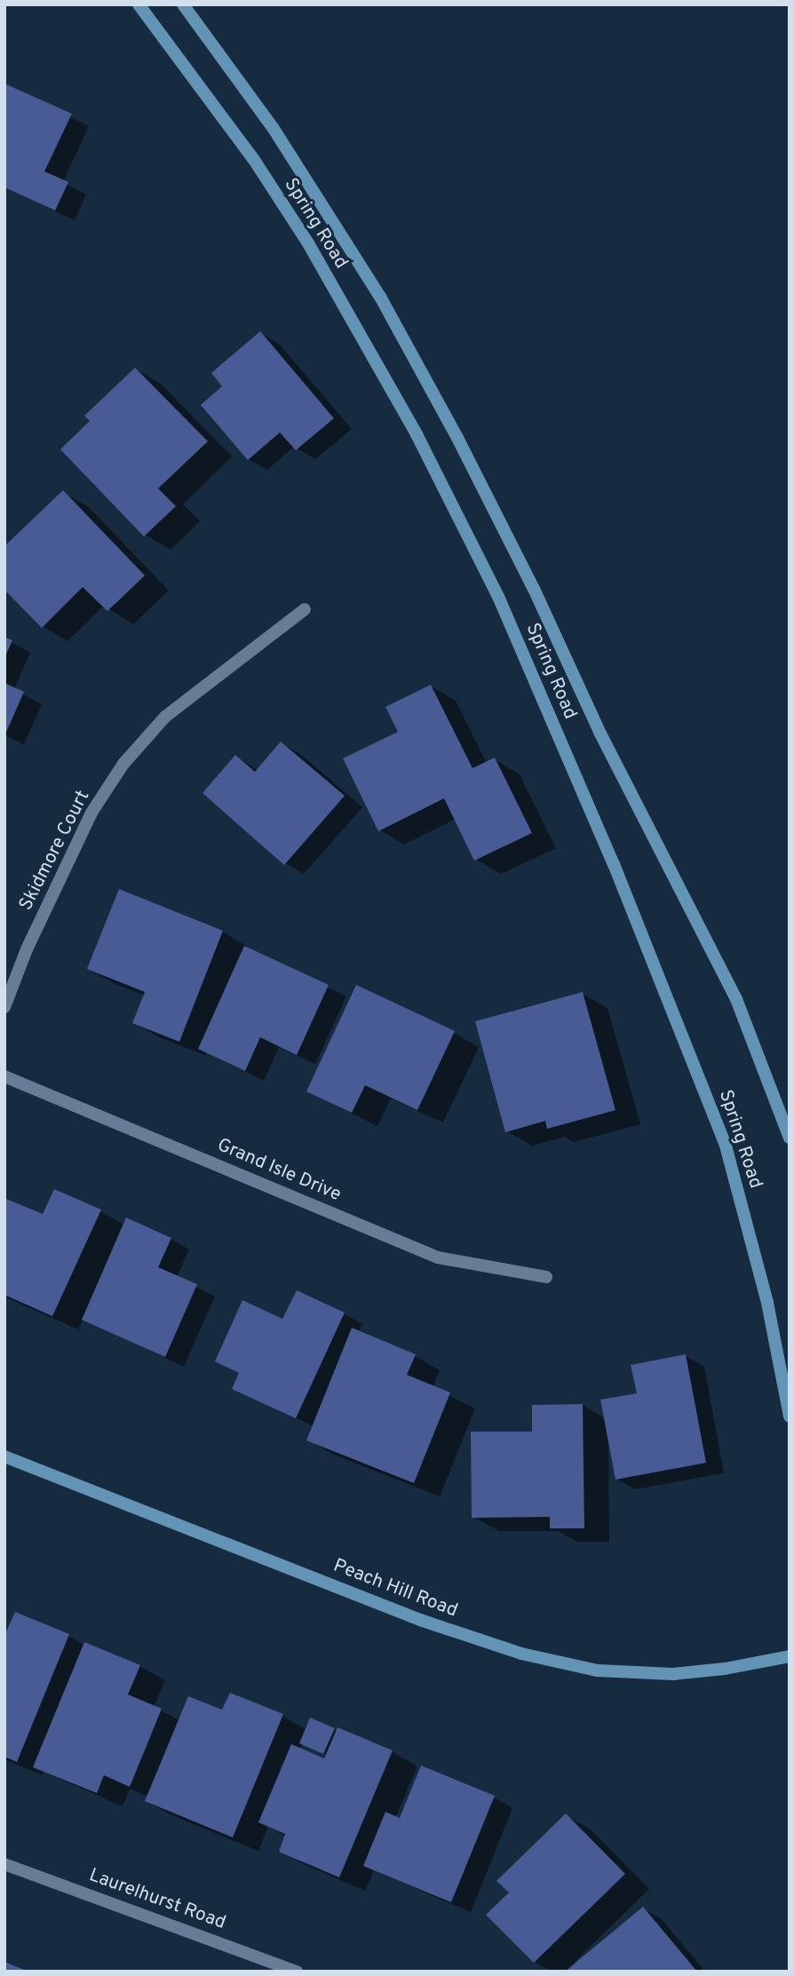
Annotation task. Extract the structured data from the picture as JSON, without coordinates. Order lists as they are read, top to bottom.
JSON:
{
  "streets": {
    "main road": ["Spring Road", "Peach Hill Road"],
    "street": ["Skidmore Court", "Grand Isle Drive", "Laurelhurst Road"]
  }
}
